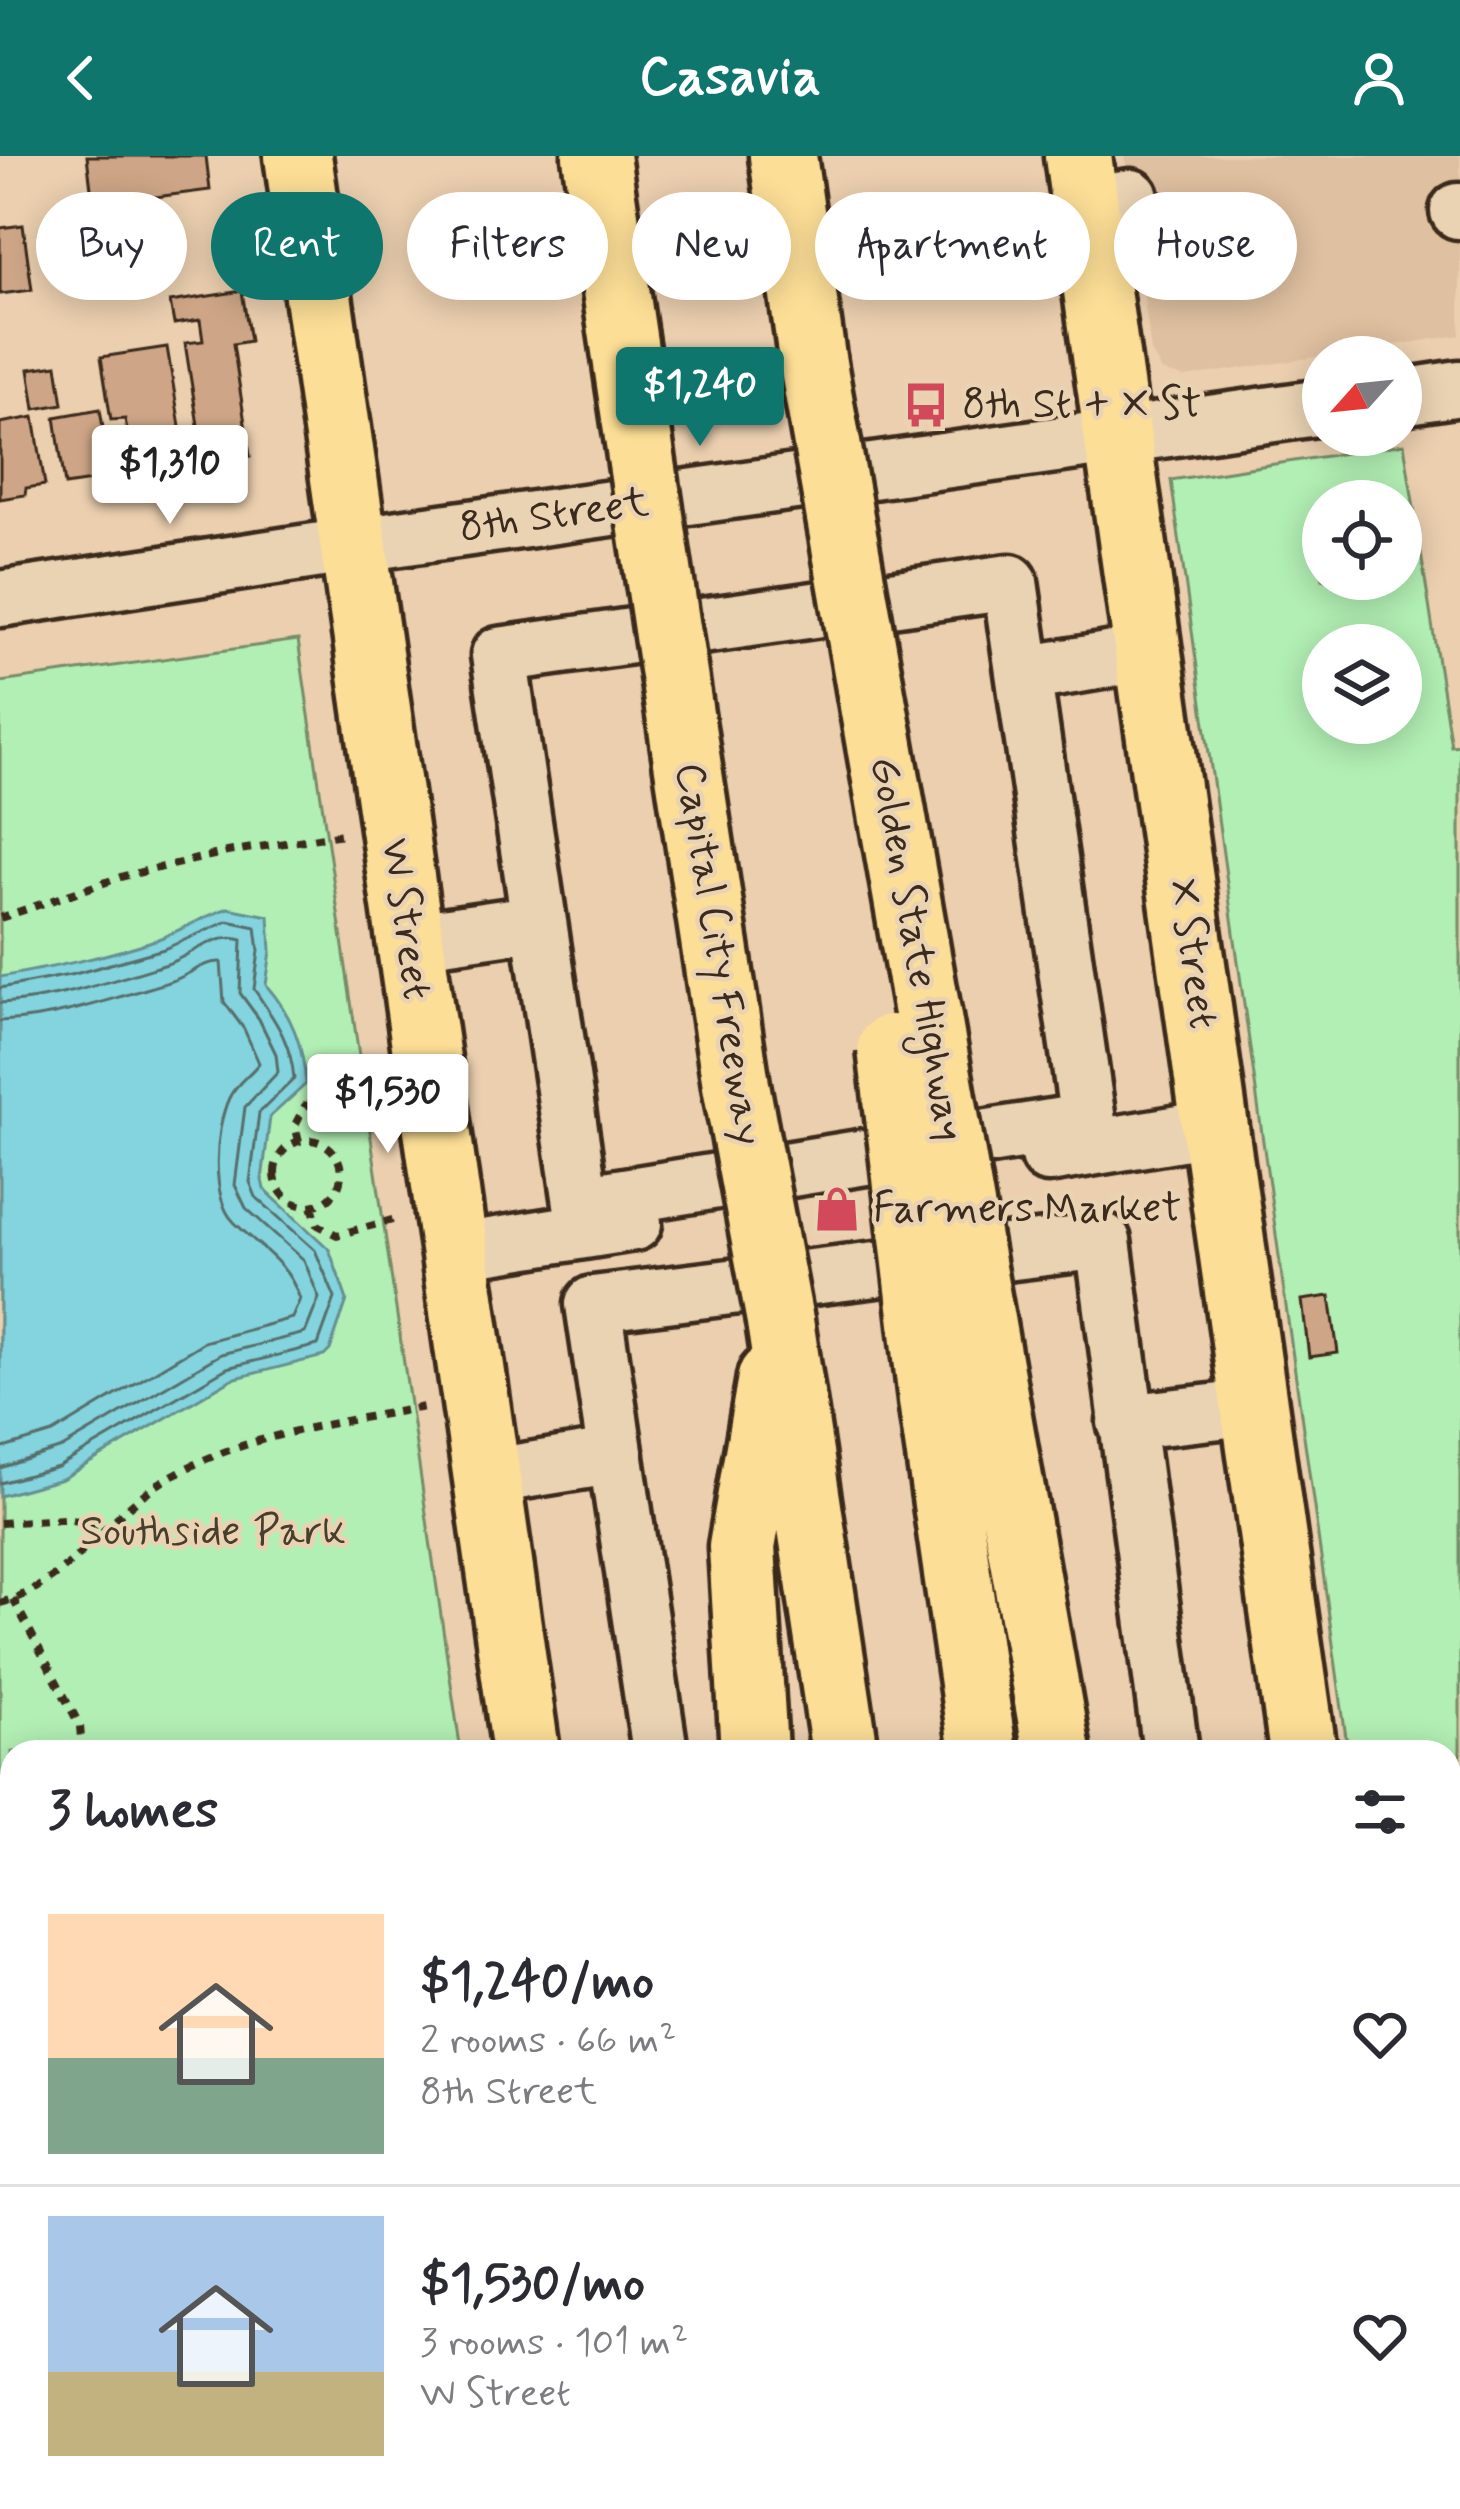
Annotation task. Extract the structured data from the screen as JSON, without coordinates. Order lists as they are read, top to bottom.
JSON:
{
  "streets": {
    "main road": [
      "W Street",
      "Golden State Highway",
      "Capital City Freeway",
      "X Street"
    ],
    "street": ["8th Street"]
  },
  "crossings": [
    ["8th Street", "W Street"],
    ["8th Street", "X Street"]
  ],
  "parks": ["Southside Park"],
  "places": {
    "bus stop": ["8th St + X St"],
    "shop": ["Farmers Market"]
  },
  "north": "bottom left",
  "page": {
    "header": "Casavia",
    "chip": [
      "Buy",
      "Rent",
      "Filters",
      "New",
      "Apartment",
      "House"
    ],
    "price": ["$1,240", "$1,310", "$1,530"],
    "heading": "3 homes",
    "list": [
      {
        "name": "$1,240/mo",
        "note": "2 rooms · 66 m² · 8th Street"
      },
      {
        "name": "$1,530/mo",
        "note": "3 rooms · 101 m² · W Street"
      }
    ]
  }
}
